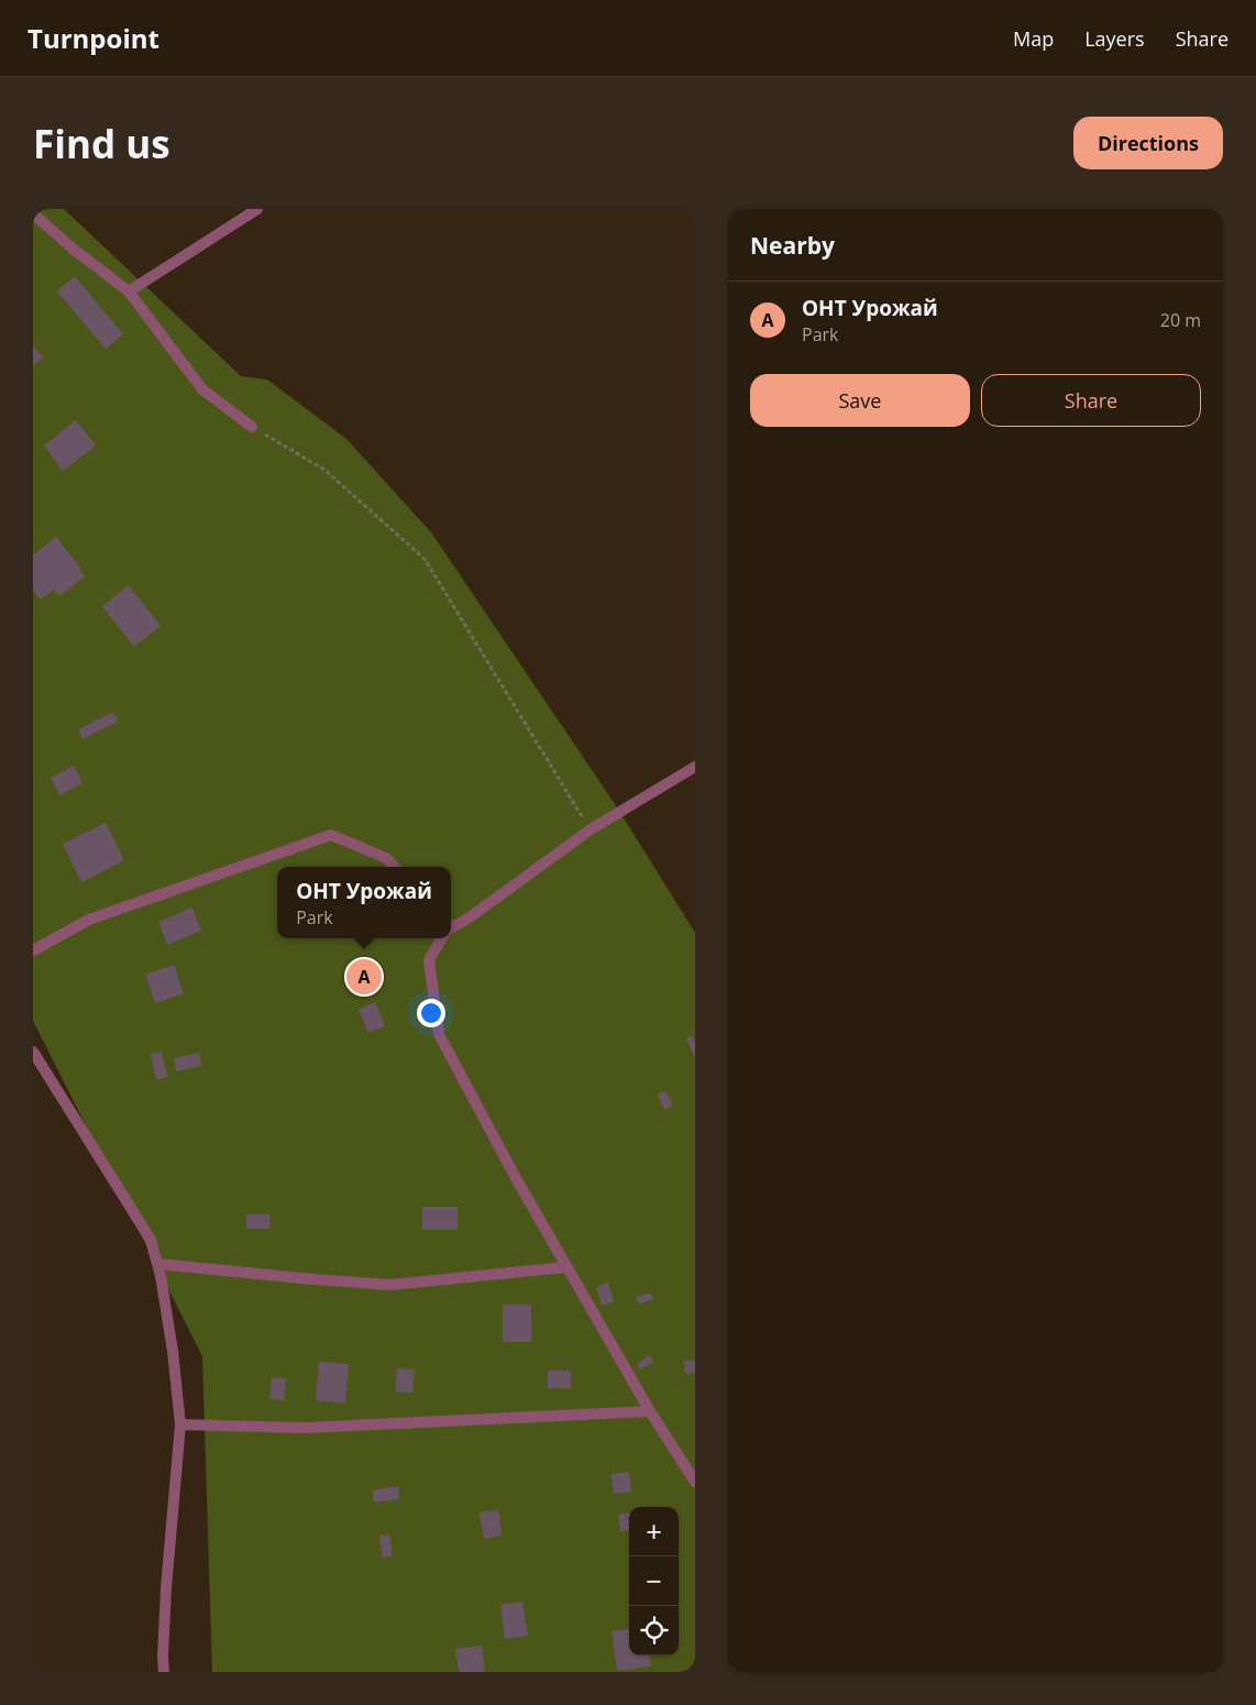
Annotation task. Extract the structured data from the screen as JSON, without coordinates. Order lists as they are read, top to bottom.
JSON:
{
  "page": {
    "header": "Turnpoint",
    "nav": ["Map", "Layers", "Share"],
    "buttons": [
      "Directions",
      ["Save", "Share"]
    ],
    "title": "Find us",
    "heading": "Nearby",
    "list": [
      {
        "mark": "A",
        "name": "ОНТ Урожай",
        "note": "Park",
        "value": "20 m"
      }
    ],
    "popup": ["ОНТ Урожай", "Park"],
    "pins": "A",
    "map_buttons": ["+", "−"]
  }
}
